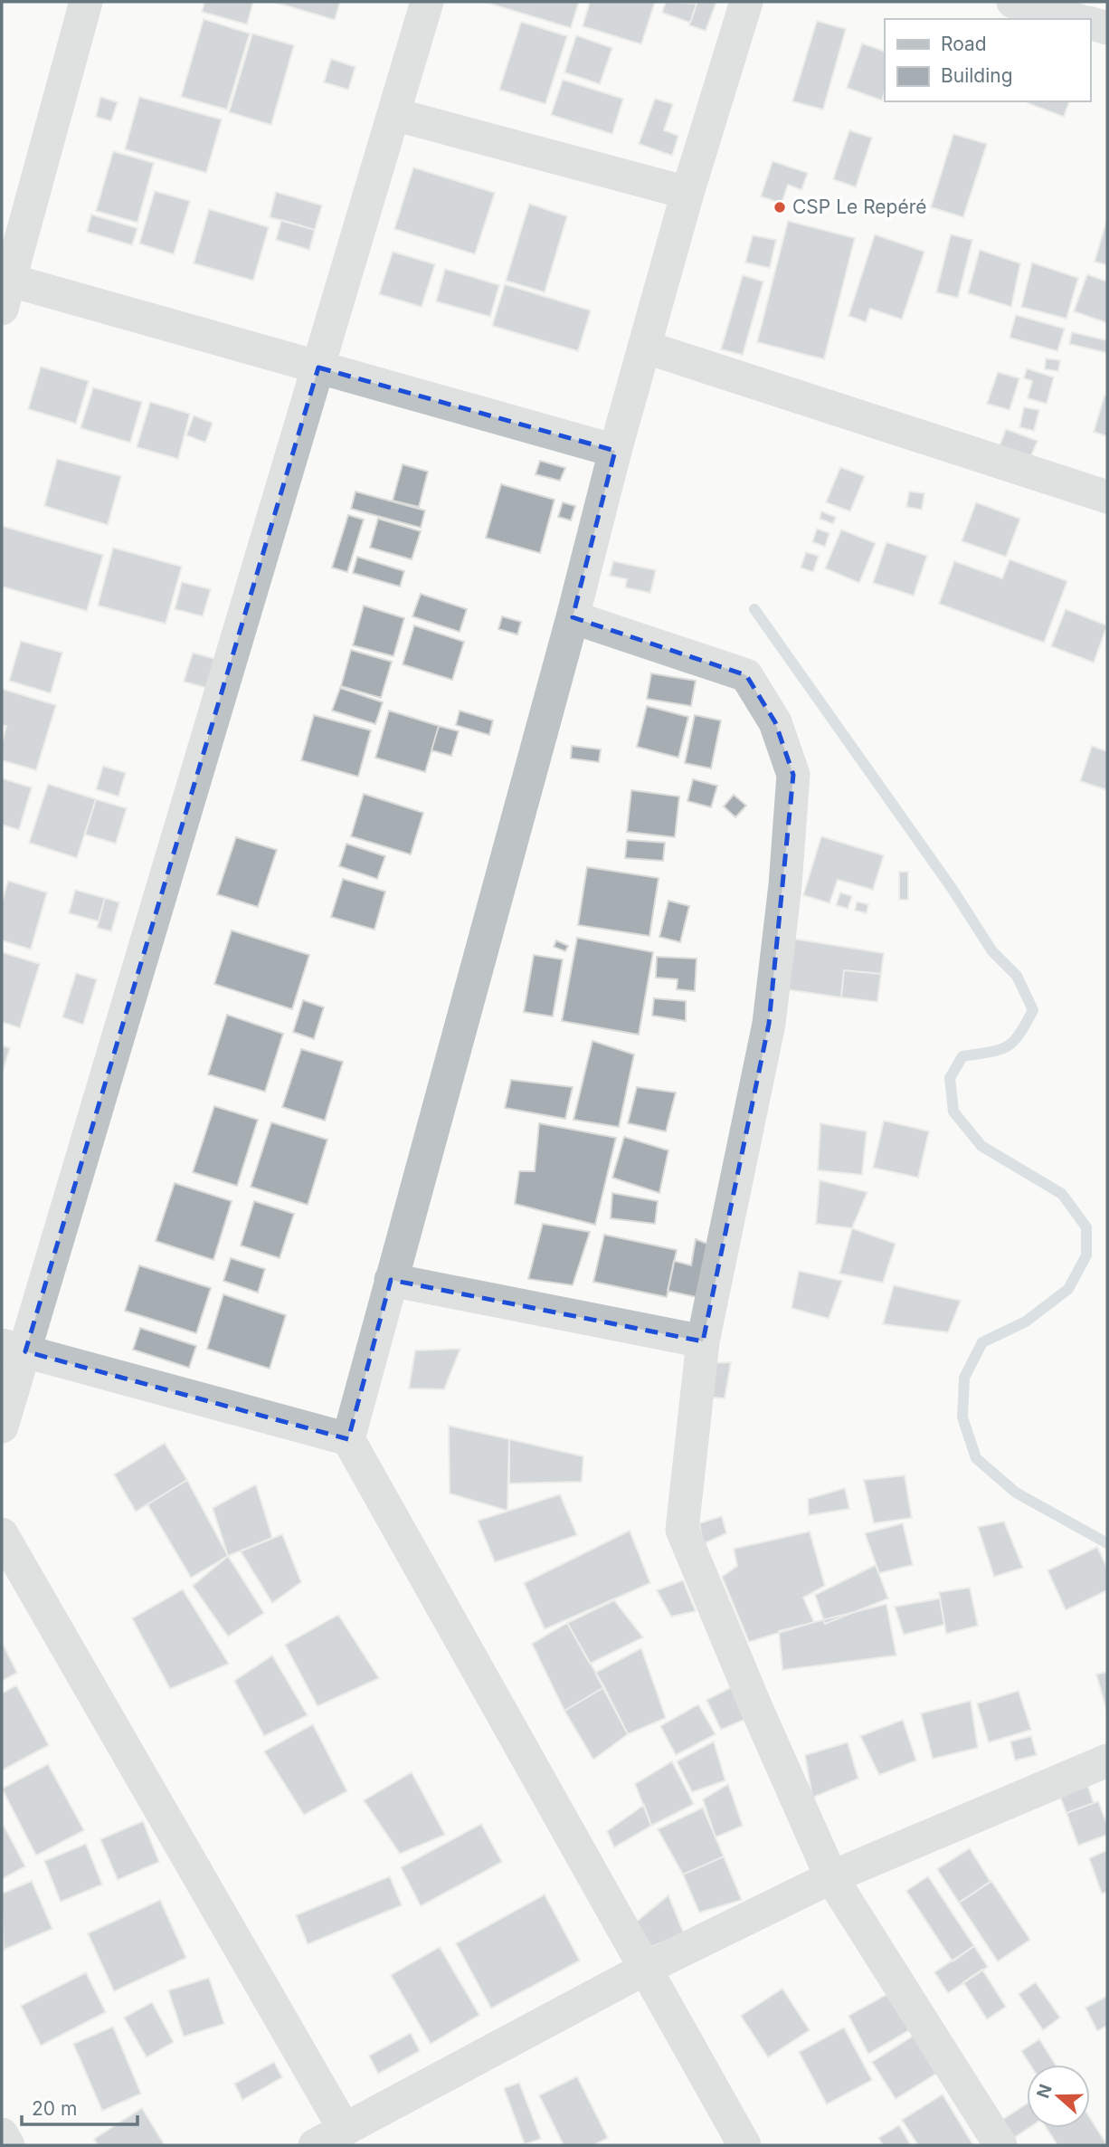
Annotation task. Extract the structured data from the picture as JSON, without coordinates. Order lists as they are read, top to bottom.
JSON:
{
  "places": ["CSP Le Repéré"],
  "legend": ["Road", "Building"],
  "scale_bar": "20 m",
  "north": "left"
}
